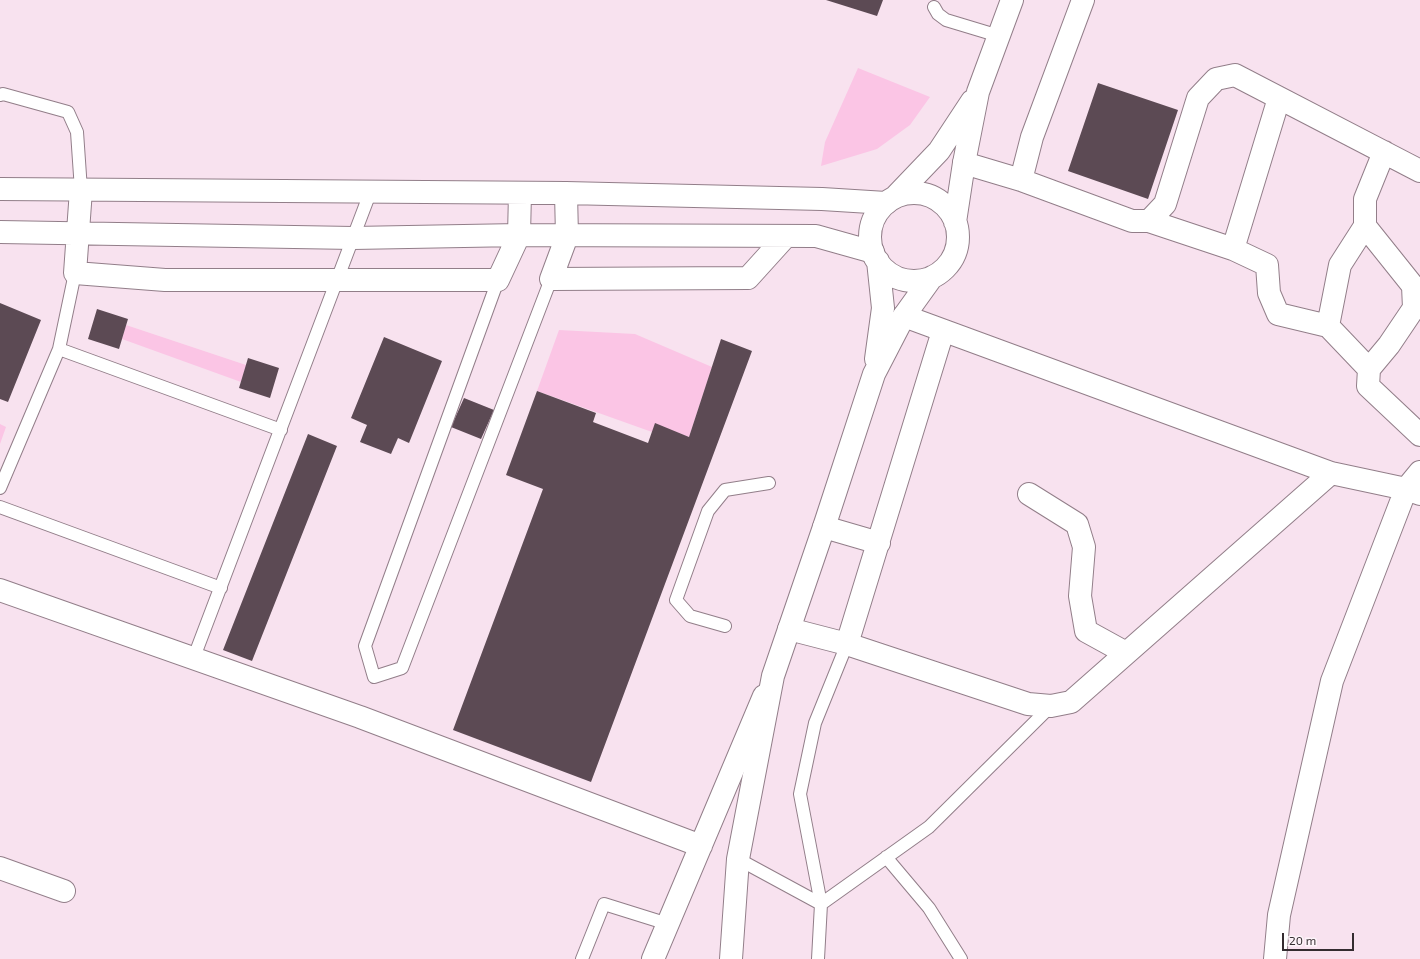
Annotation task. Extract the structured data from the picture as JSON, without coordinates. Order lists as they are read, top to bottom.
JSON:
{
  "scale_bar": "20 m"
}
